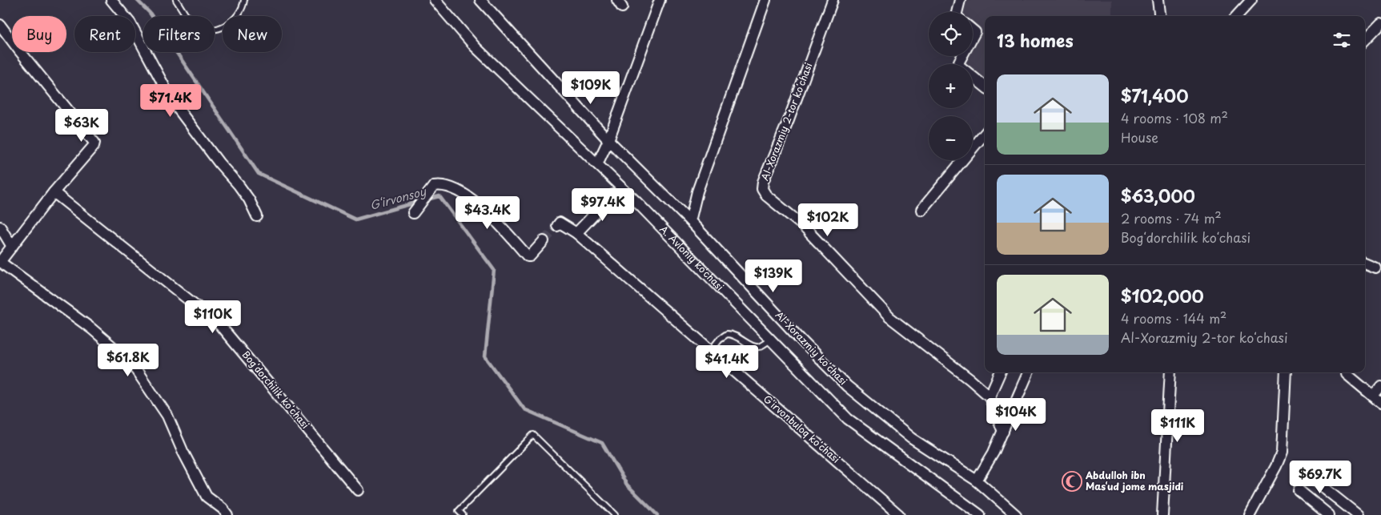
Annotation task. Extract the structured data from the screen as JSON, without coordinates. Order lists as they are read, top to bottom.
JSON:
{
  "streets": {
    "street": [
      "Al-Xorazmiy 2-tor koʻchasi",
      "A. Avloniy ko‘chasi",
      "Al-Xorazmiy koʻchasi",
      "Bogʻdorchilik koʻchasi",
      "Gʻirvonbuloq koʻchasi"
    ]
  },
  "water": ["G‘irvonsoy"],
  "places": {
    "mosque": ["Abdulloh ibn Mas‘ud jome masjidi"]
  },
  "page": {
    "map_buttons": ["+", "−"],
    "chip": [
      "Buy",
      "Rent",
      "Filters",
      "New"
    ],
    "heading": "13 homes",
    "list": [
      {
        "name": "$71,400",
        "note": "4 rooms · 108 m² · House"
      },
      {
        "name": "$63,000",
        "note": "2 rooms · 74 m² · Bogʻdorchilik koʻchasi"
      },
      {
        "name": "$102,000",
        "note": "4 rooms · 144 m² · Al-Xorazmiy 2-tor koʻchasi"
      }
    ],
    "price": [
      "$109K",
      "$71.4K",
      "$63K",
      "$97.4K",
      "$43.4K",
      "$102K",
      "$139K",
      "$110K",
      "$61.8K",
      "$41.4K",
      "$104K",
      "$111K",
      "$69.7K"
    ]
  }
}
